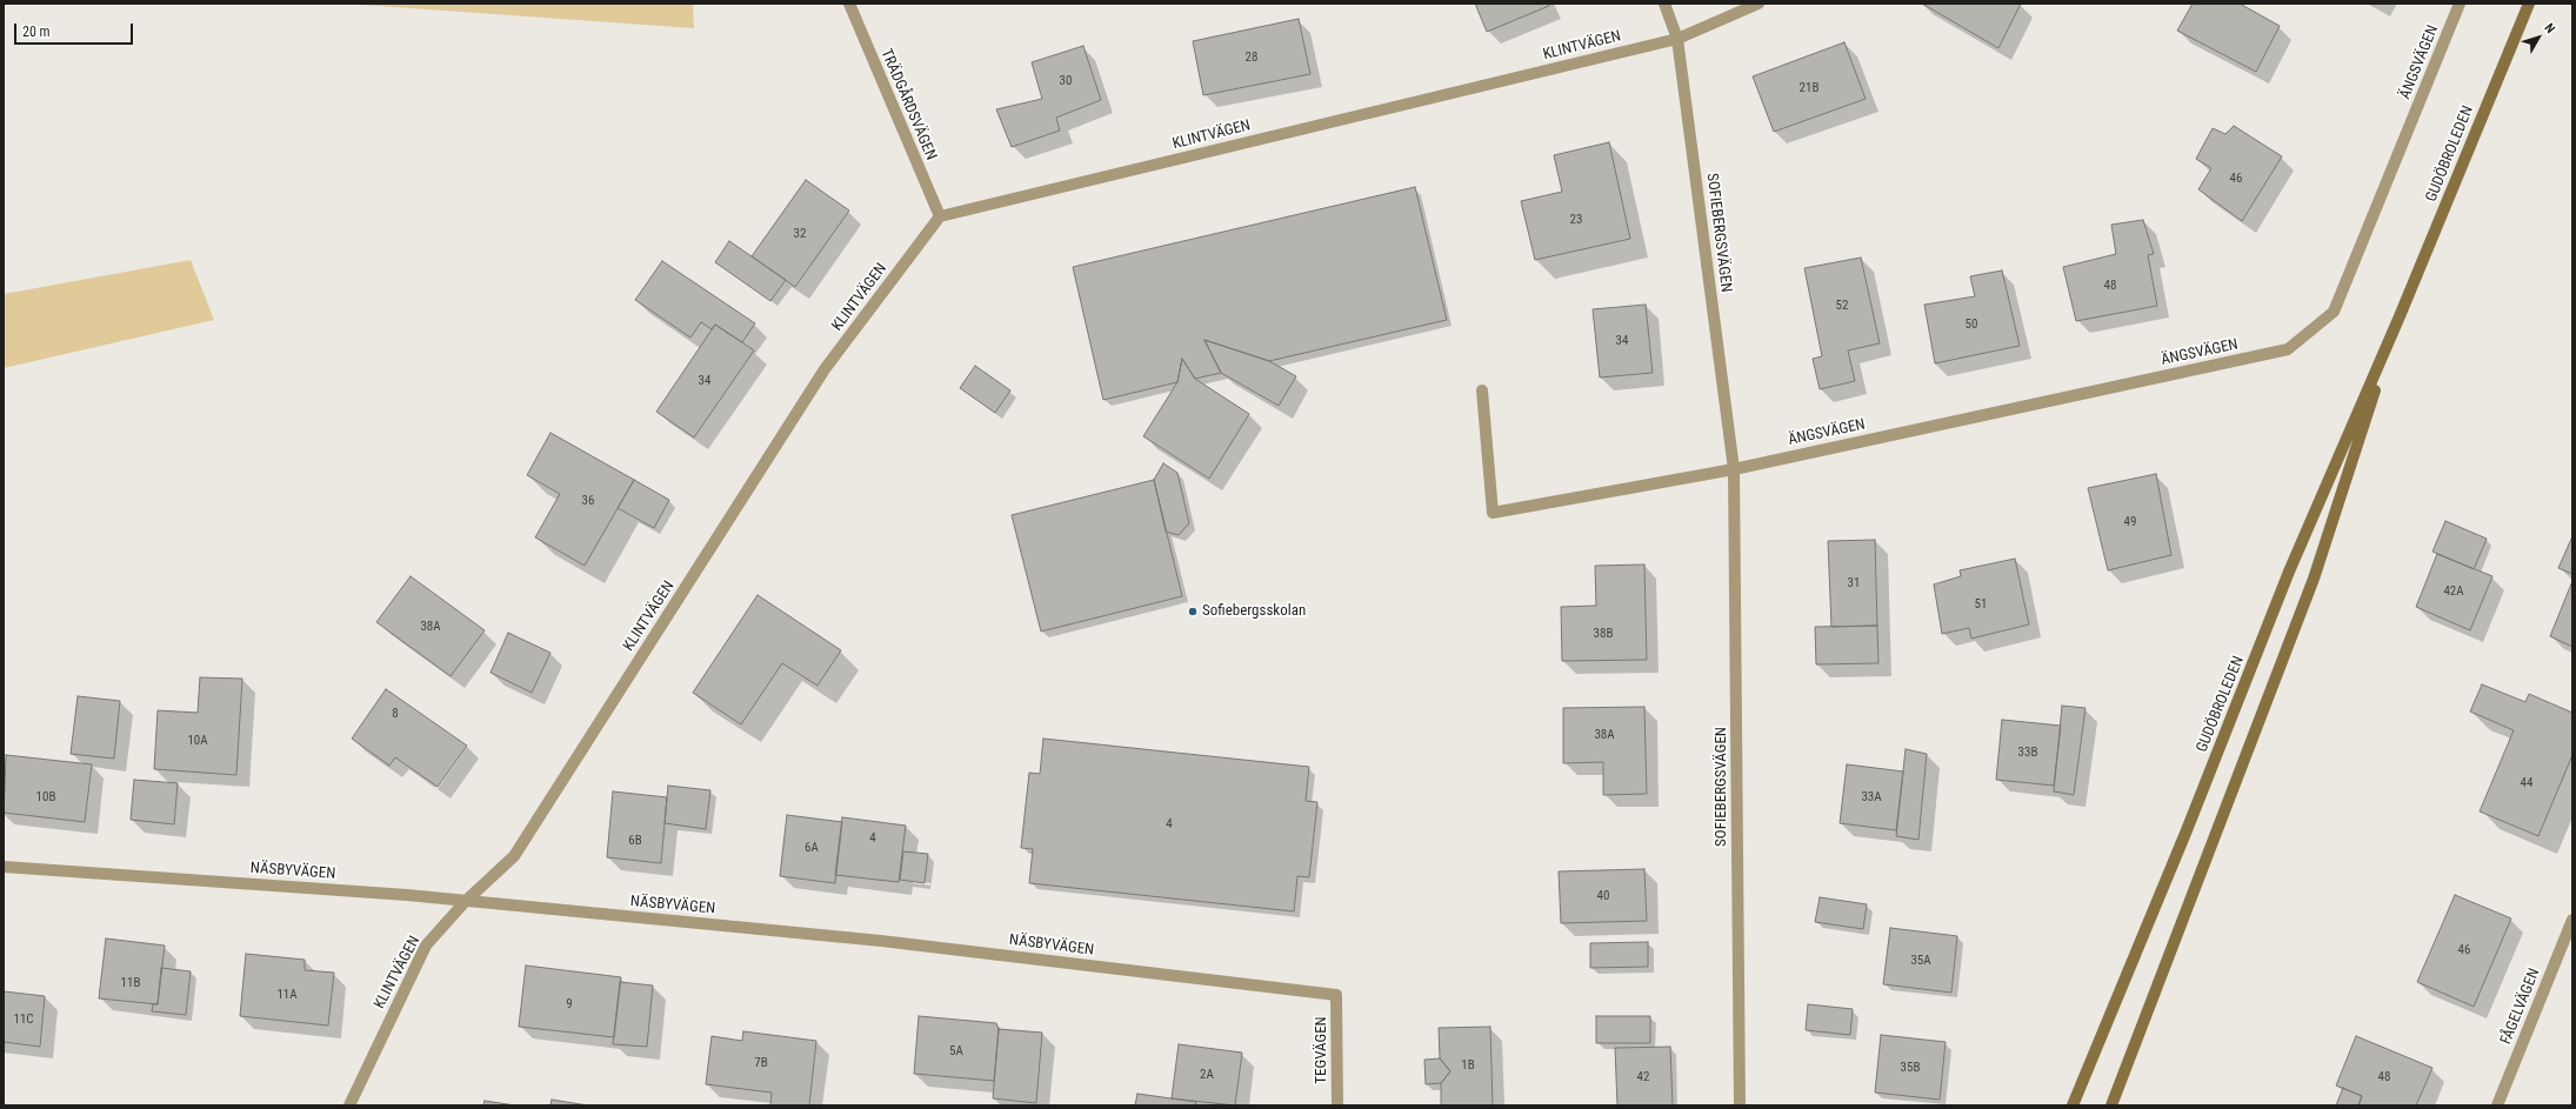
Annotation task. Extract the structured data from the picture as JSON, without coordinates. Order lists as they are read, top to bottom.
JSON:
{
  "streets": {
    "main road": ["GUDÖBROLEDEN"],
    "street": [
      "KLINTVÄGEN",
      "ÄNGSVÄGEN",
      "TRÄDGÅRDSVÄGEN",
      "SOFIEBERGSVÄGEN",
      "NÄSBYVÄGEN",
      "FÅGELVÄGEN",
      "TEGVÄGEN"
    ]
  },
  "crossings": [
    ["KLINTVÄGEN", "TRÄDGÅRDSVÄGEN"],
    ["KLINTVÄGEN", "SOFIEBERGSVÄGEN"],
    ["KLINTVÄGEN", "NÄSBYVÄGEN"],
    ["ÄNGSVÄGEN", "SOFIEBERGSVÄGEN"],
    ["NÄSBYVÄGEN", "TEGVÄGEN"]
  ],
  "places": ["Sofiebergsskolan"],
  "house_numbers": [
    "28",
    "30",
    "21B",
    "46",
    "23",
    "32",
    "48",
    "52",
    "50",
    "34",
    "34",
    "36",
    "49",
    "31",
    "42A",
    "51",
    "38A",
    "38B",
    "8",
    "38A",
    "10A",
    "33B",
    "44",
    "10B",
    "33A",
    "4",
    "4",
    "6B",
    "6A",
    "40",
    "46",
    "35A",
    "11B",
    "11A",
    "9",
    "11C",
    "5A",
    "7B",
    "1B",
    "35B",
    "2A",
    "42",
    "48"
  ],
  "scale_bar": "20 m",
  "north": "top right"
}
